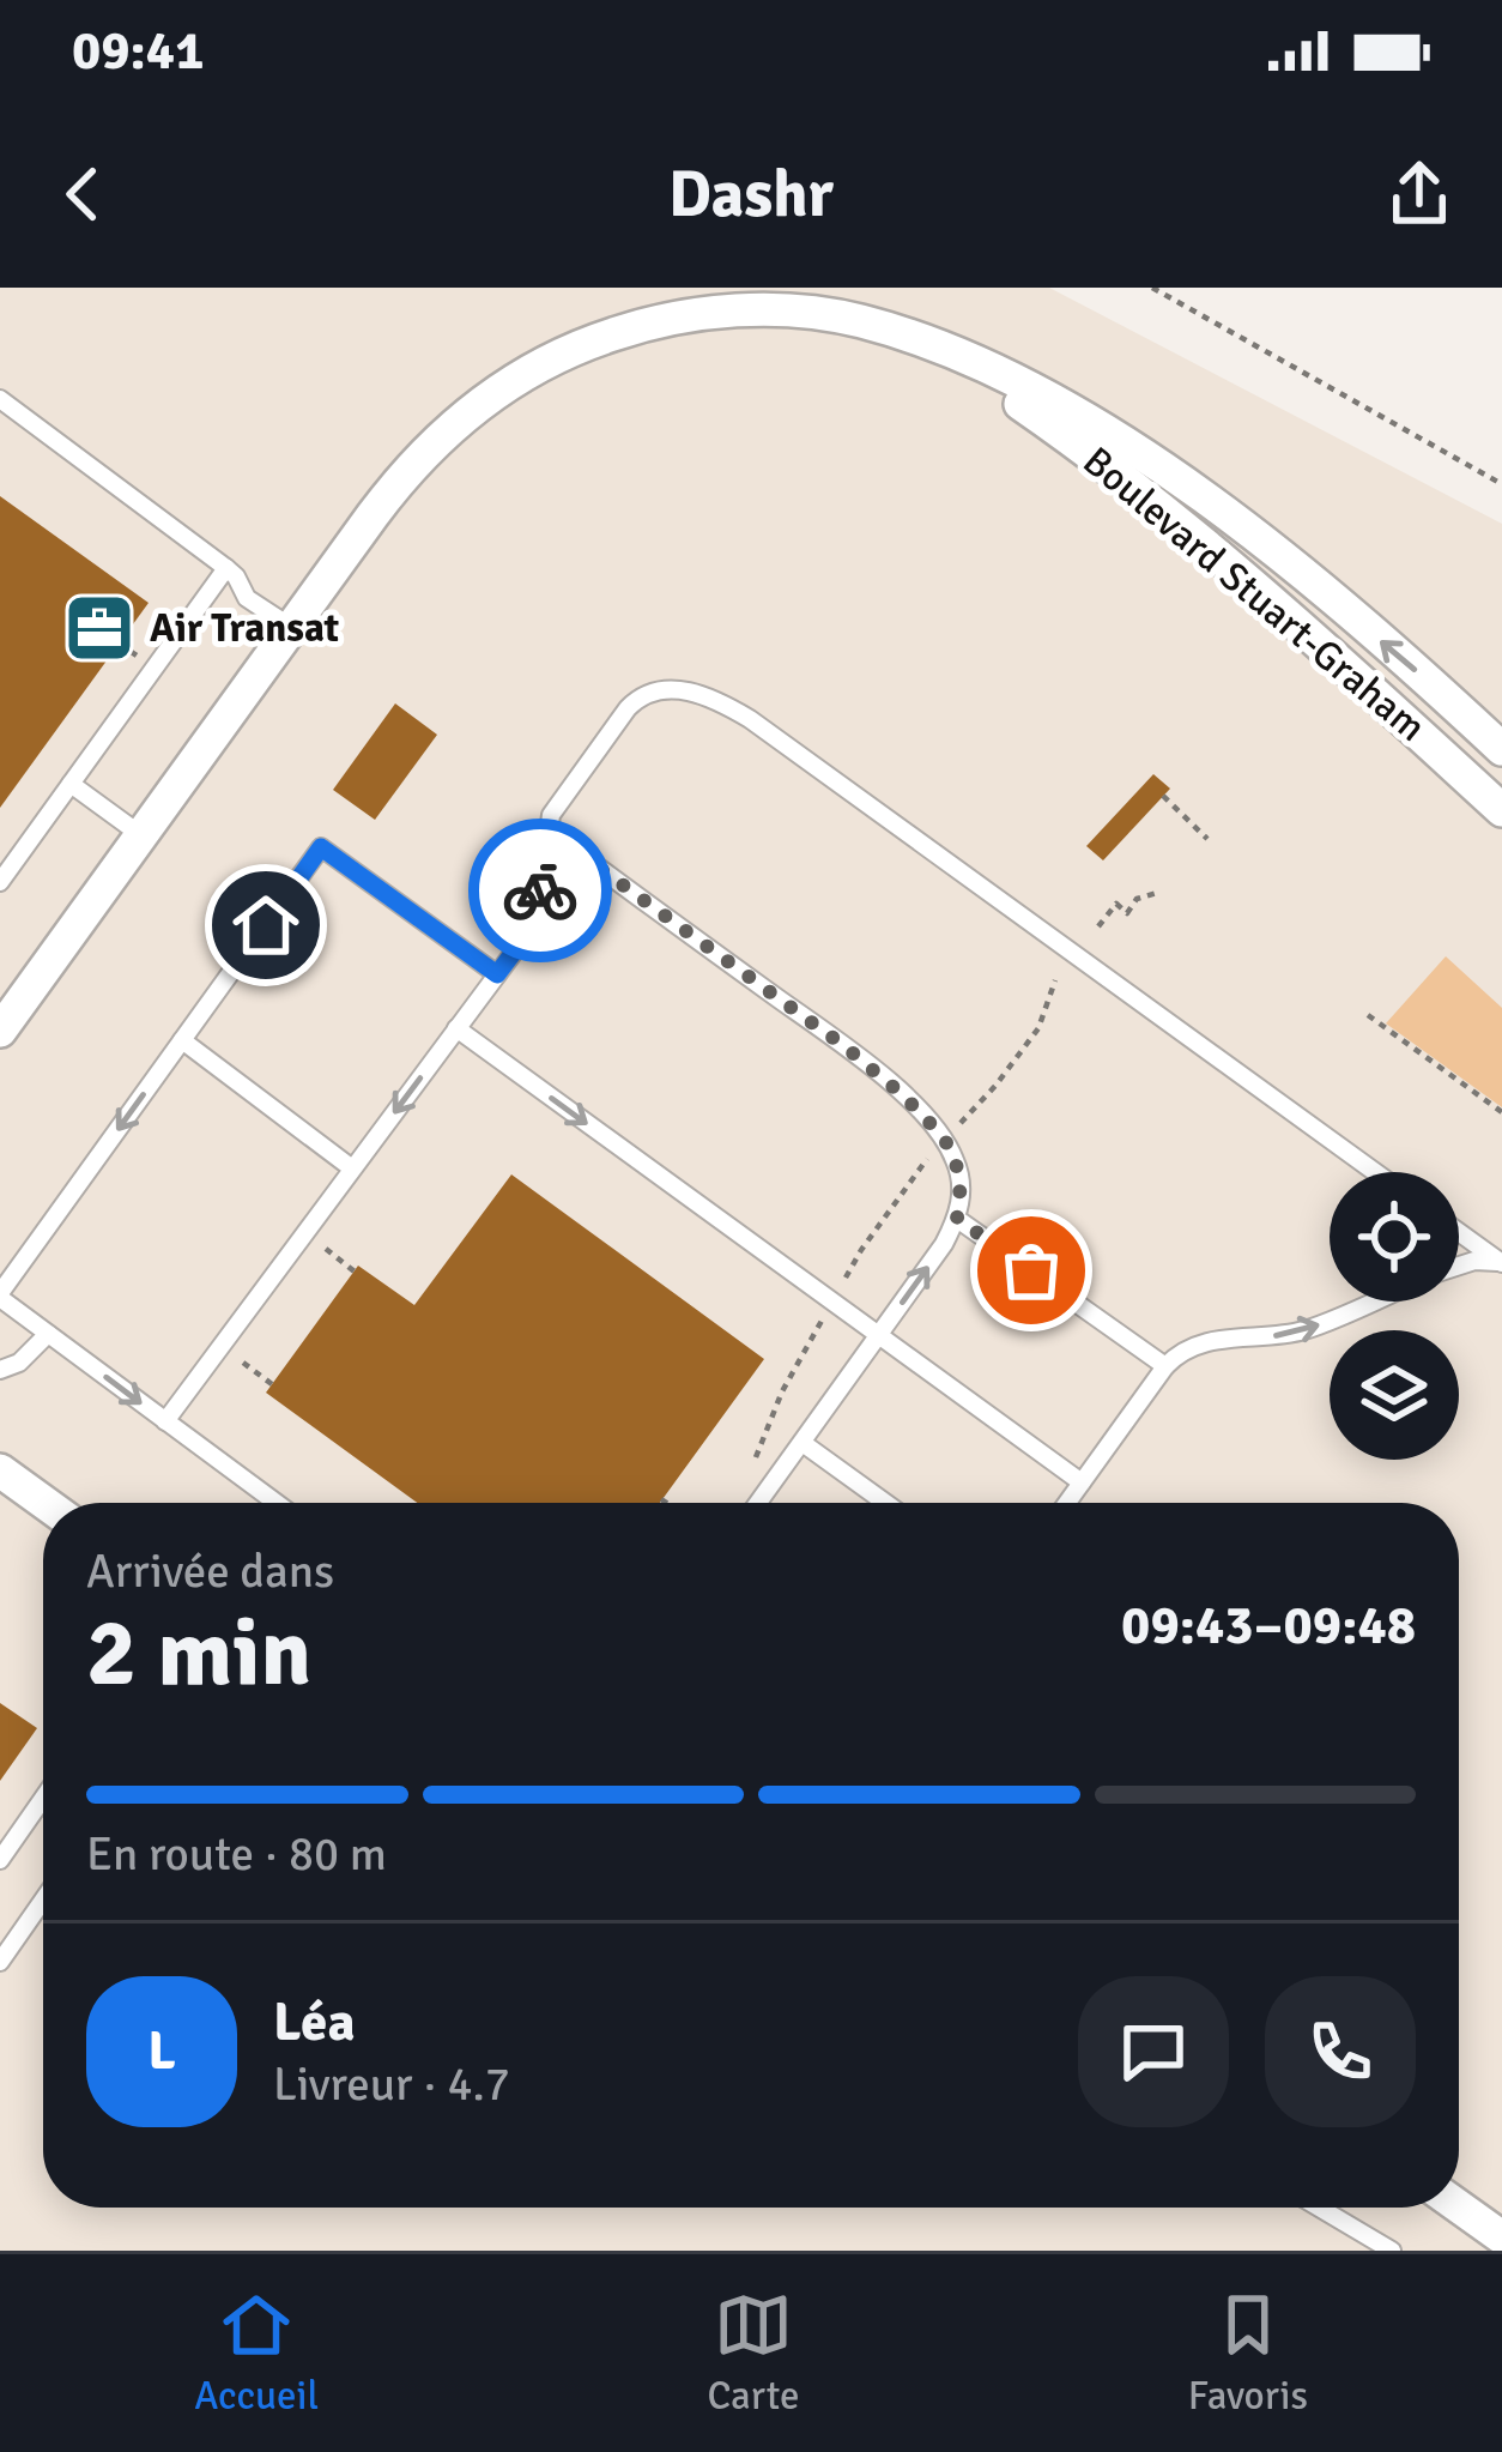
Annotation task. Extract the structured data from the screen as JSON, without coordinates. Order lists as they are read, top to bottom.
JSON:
{
  "streets": {
    "street": ["Boulevard Stuart-Graham"]
  },
  "places": {
    "office": ["Air Transat"]
  },
  "page": {
    "status": "09:41",
    "header": "Dashr",
    "heading": ["2 min", "Arrivée dans", "09:43–09:48"],
    "panel": ["Léa", "Livreur · 4.7"],
    "bar": "En route · 80 m",
    "round": "L",
    "tabs": ["Accueil", "Carte", "Favoris"]
  }
}
